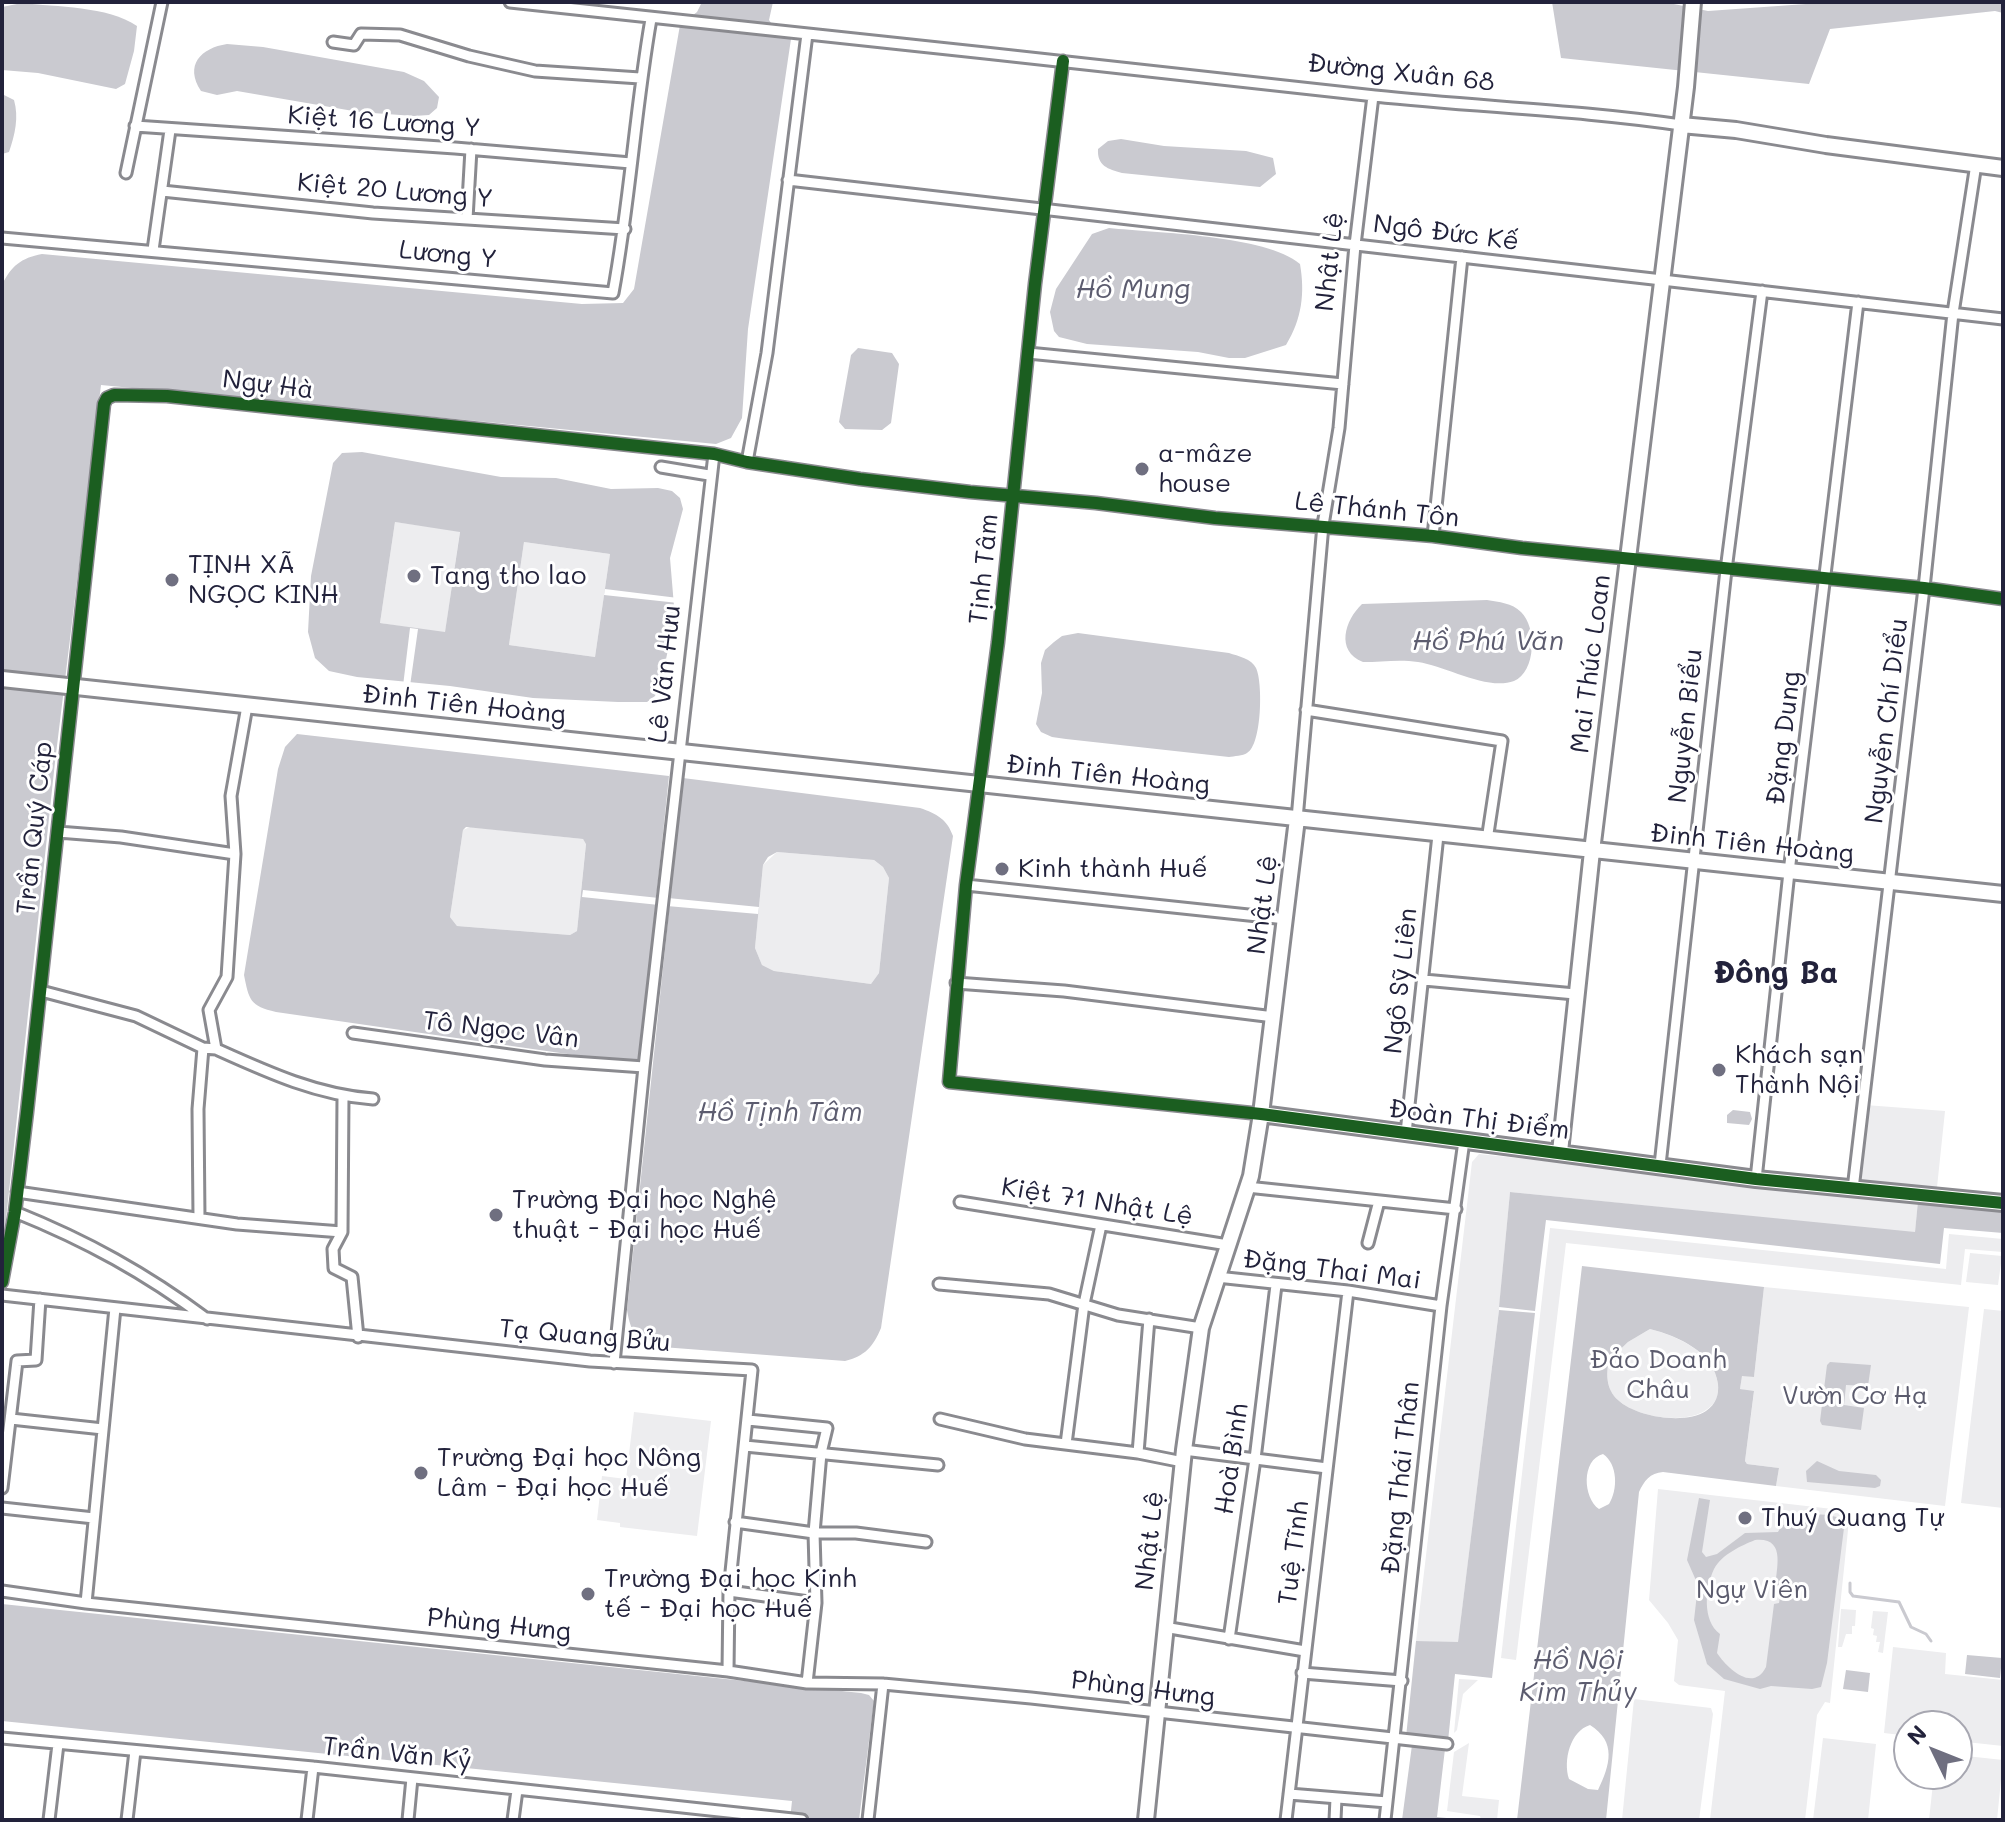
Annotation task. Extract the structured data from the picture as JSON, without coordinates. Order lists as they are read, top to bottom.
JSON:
{
  "streets": {
    "street": [
      "Đường Xuân 68",
      "Kiệt 16 Lương Y",
      "Kiệt 20 Lương Y",
      "Ngô Đức Kế",
      "Lương Y",
      "Nhật Lệ",
      "Ngự Hà",
      "Lê Thánh Tôn",
      "Tịnh Tâm",
      "Mai Thúc Loan",
      "Lê Văn Hưu",
      "Đinh Tiên Hoàng",
      "Nguyễn Chí Diểu",
      "Nguyễn Biểu",
      "Đặng Dung",
      "Trần Quý Cáp",
      "Ngô Sỹ Liên",
      "Tô Ngọc Vân",
      "Đoàn Thị Điểm",
      "Kiệt 71 Nhật Lệ",
      "Đặng Thai Mai",
      "Tạ Quang Bửu",
      "Hoà Bình",
      "Đặng Thái Thân",
      "Tuệ Tĩnh",
      "Phùng Hưng",
      "Trần Văn Kỷ"
    ]
  },
  "crossings": [
    ["Đường Xuân 68", "Lương Y"],
    ["Đường Xuân 68", "Nhật Lệ"],
    ["Đường Xuân 68", "Tịnh Tâm"],
    ["Đường Xuân 68", "Mai Thúc Loan"],
    ["Đường Xuân 68", "Nguyễn Chí Diểu"],
    ["Kiệt 16 Lương Y", "Lương Y"],
    ["Kiệt 20 Lương Y", "Lương Y"],
    ["Ngô Đức Kế", "Nhật Lệ"],
    ["Ngô Đức Kế", "Tịnh Tâm"],
    ["Ngô Đức Kế", "Mai Thúc Loan"],
    ["Ngô Đức Kế", "Nguyễn Chí Diểu"],
    ["Ngô Đức Kế", "Nguyễn Biểu"],
    ["Ngô Đức Kế", "Đặng Dung"],
    ["Nhật Lệ", "Lê Thánh Tôn"],
    ["Nhật Lệ", "Đinh Tiên Hoàng"],
    ["Nhật Lệ", "Đoàn Thị Điểm"],
    ["Nhật Lệ", "Kiệt 71 Nhật Lệ"],
    ["Nhật Lệ", "Đặng Thai Mai"],
    ["Nhật Lệ", "Phùng Hưng"],
    ["Ngự Hà", "Lê Văn Hưu"],
    ["Ngự Hà", "Đinh Tiên Hoàng"],
    ["Ngự Hà", "Trần Quý Cáp"],
    ["Lê Thánh Tôn", "Tịnh Tâm"],
    ["Lê Thánh Tôn", "Mai Thúc Loan"],
    ["Lê Thánh Tôn", "Nguyễn Chí Diểu"],
    ["Lê Thánh Tôn", "Nguyễn Biểu"],
    ["Lê Thánh Tôn", "Đặng Dung"],
    ["Tịnh Tâm", "Đinh Tiên Hoàng"],
    ["Tịnh Tâm", "Đoàn Thị Điểm"],
    ["Mai Thúc Loan", "Đinh Tiên Hoàng"],
    ["Mai Thúc Loan", "Đoàn Thị Điểm"],
    ["Lê Văn Hưu", "Đinh Tiên Hoàng"],
    ["Lê Văn Hưu", "Tô Ngọc Vân"],
    ["Lê Văn Hưu", "Tạ Quang Bửu"],
    ["Đinh Tiên Hoàng", "Nguyễn Chí Diểu"],
    ["Đinh Tiên Hoàng", "Nguyễn Biểu"],
    ["Đinh Tiên Hoàng", "Đặng Dung"],
    ["Đinh Tiên Hoàng", "Trần Quý Cáp"],
    ["Đinh Tiên Hoàng", "Ngô Sỹ Liên"],
    ["Nguyễn Chí Diểu", "Đoàn Thị Điểm"],
    ["Nguyễn Biểu", "Đoàn Thị Điểm"],
    ["Đặng Dung", "Đoàn Thị Điểm"],
    ["Ngô Sỹ Liên", "Đoàn Thị Điểm"],
    ["Đoàn Thị Điểm", "Đặng Thái Thân"],
    ["Đặng Thai Mai", "Hoà Bình"],
    ["Đặng Thai Mai", "Đặng Thái Thân"],
    ["Đặng Thai Mai", "Tuệ Tĩnh"],
    ["Tạ Quang Bửu", "Phùng Hưng"],
    ["Đặng Thái Thân", "Phùng Hưng"],
    ["Tuệ Tĩnh", "Phùng Hưng"]
  ],
  "districts": ["Đông Ba"],
  "water": [
    "Hồ Mung",
    "Hồ Phú Văn",
    "Hồ Tịnh Tâm",
    "Hồ Nội Kim Thủy"
  ],
  "parks": ["Đảo Doanh Châu", "Vườn Cơ Hạ", "Ngự Viên"],
  "places": [
    "a-mâze house",
    "Tang tho lao",
    "TỊNH XÃ NGỌC KINH",
    "Kinh thành Huế",
    "Khách sạn Thành Nội",
    "Trường Đại học Nghệ thuật - Đại học Huế",
    "Trường Đại học Nông Lâm - Đại học Huế",
    "Thuý Quang Tự",
    "Trường Đại học Kinh tế - Đại học Huế"
  ],
  "north": "top left"
}
